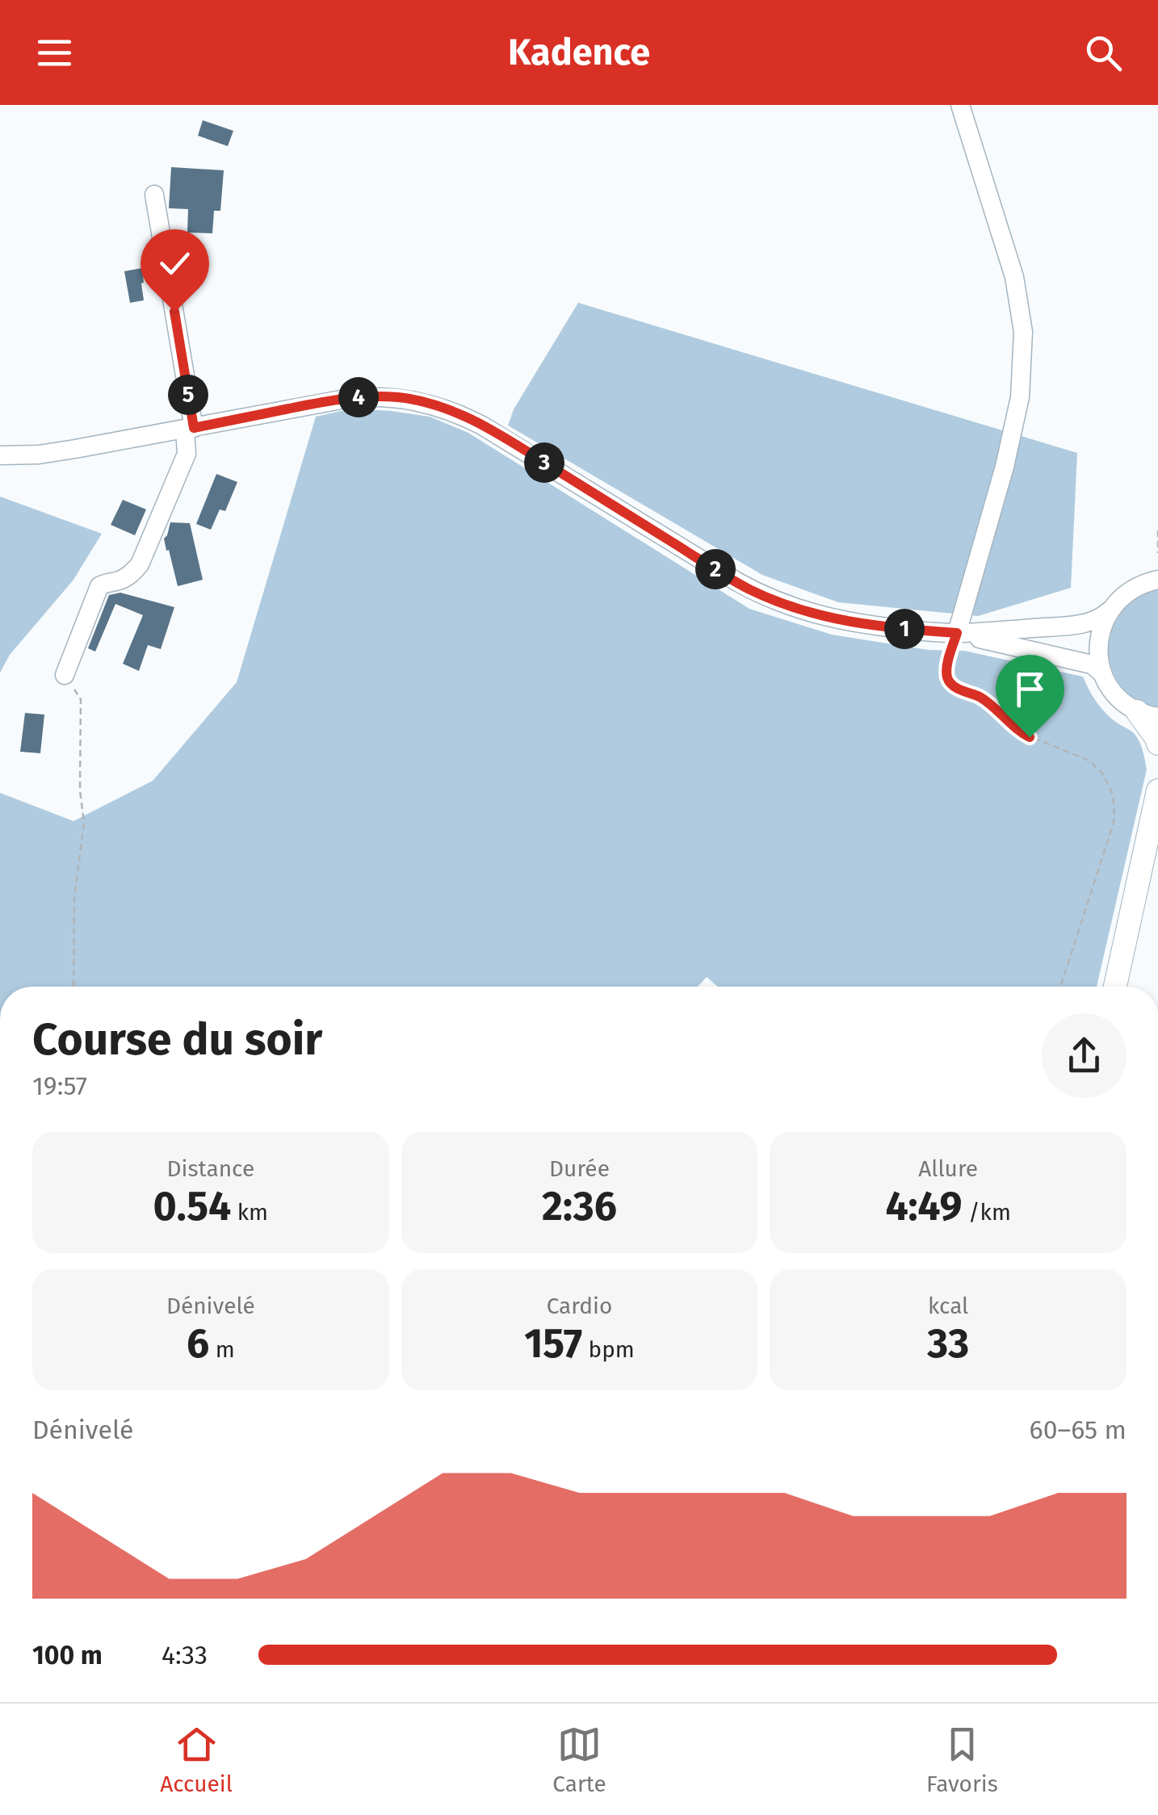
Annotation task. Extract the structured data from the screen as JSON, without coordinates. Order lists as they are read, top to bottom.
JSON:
{
  "page": {
    "header": "Kadence",
    "pins": [
      "5",
      "4",
      "3",
      "2",
      "1"
    ],
    "heading": ["Course du soir", "19:57"],
    "stats": [
      ["Distance", "0.54 km"],
      ["Durée", "2:36"],
      ["Allure", "4:49 /km"],
      ["Dénivelé", "6 m"],
      ["Cardio", "157 bpm"],
      ["kcal", "33"]
    ],
    "chart": ["Dénivelé", "60–65 m"],
    "list": [
      {
        "name": "100 m",
        "note": "4:33"
      }
    ],
    "tabs": ["Accueil", "Carte", "Favoris"]
  }
}
